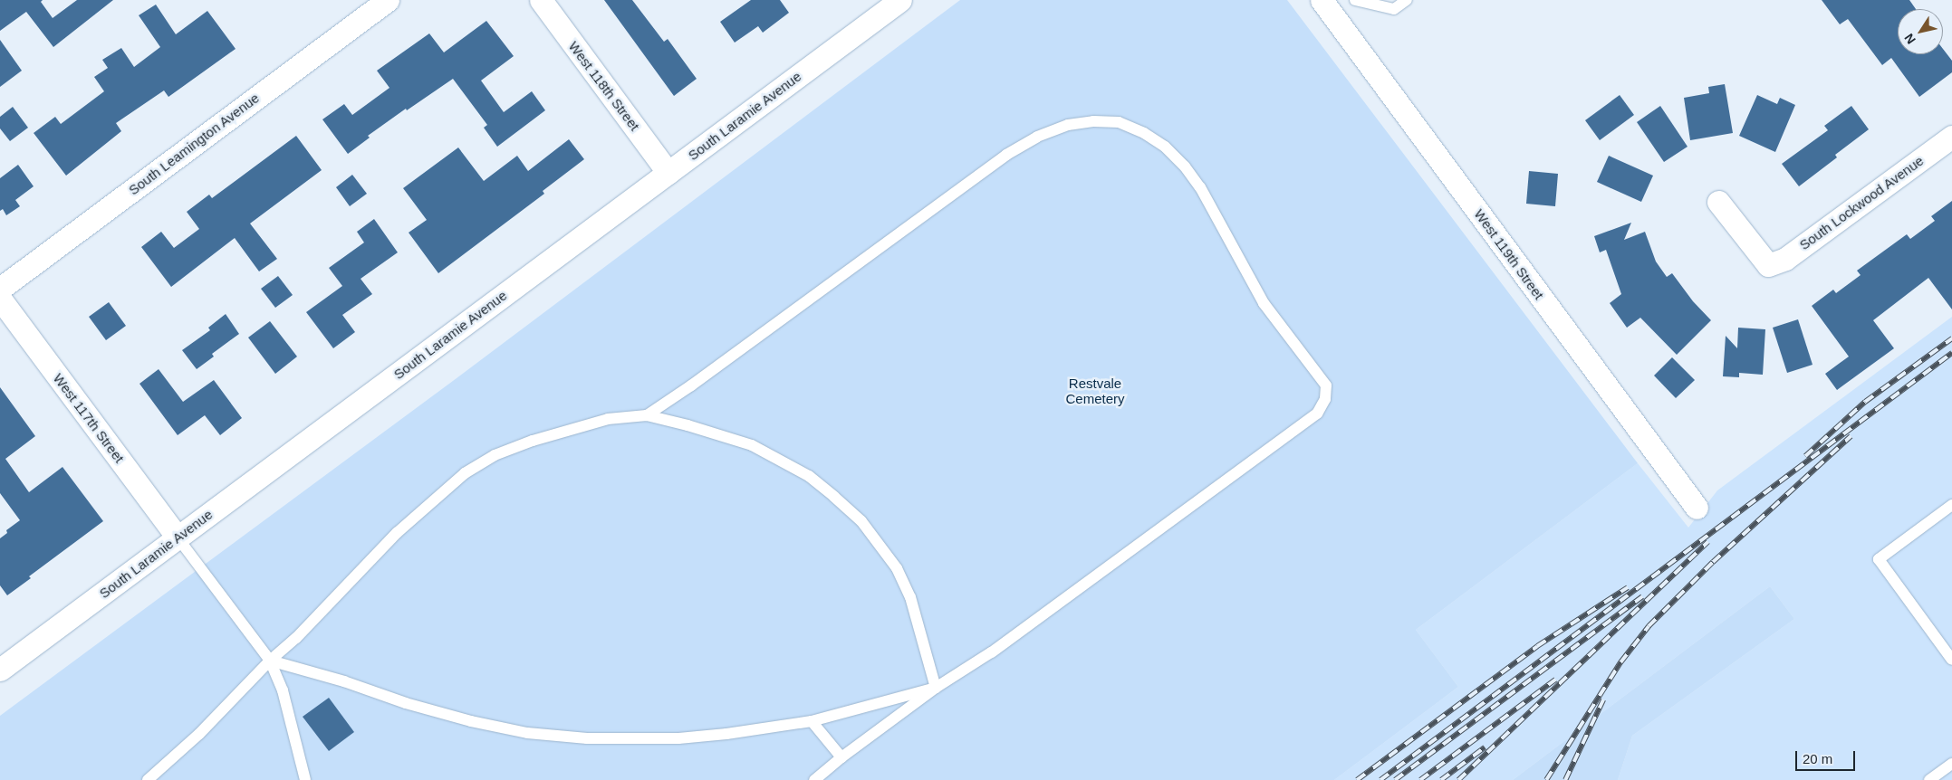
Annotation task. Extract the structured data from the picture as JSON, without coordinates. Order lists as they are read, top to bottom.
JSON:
{
  "streets": {
    "street": [
      "West 118th Street",
      "South Laramie Avenue",
      "South Leamington Avenue",
      "South Lockwood Avenue",
      "West 119th Street",
      "West 117th Street"
    ]
  },
  "crossings": [
    ["West 118th Street", "South Laramie Avenue"],
    ["South Laramie Avenue", "West 117th Street"]
  ],
  "parks": ["Restvale Cemetery"],
  "scale_bar": "20 m",
  "north": "bottom left"
}
